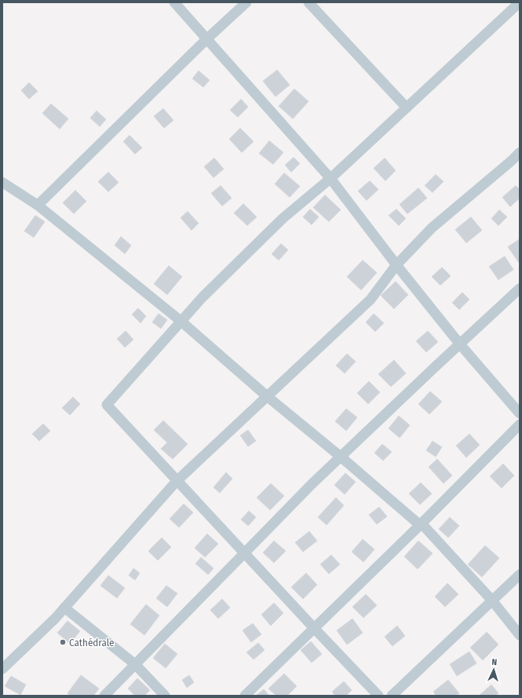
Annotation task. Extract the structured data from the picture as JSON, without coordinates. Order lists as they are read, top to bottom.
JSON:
{
  "places": ["Cathédrale"],
  "north": "top"
}
